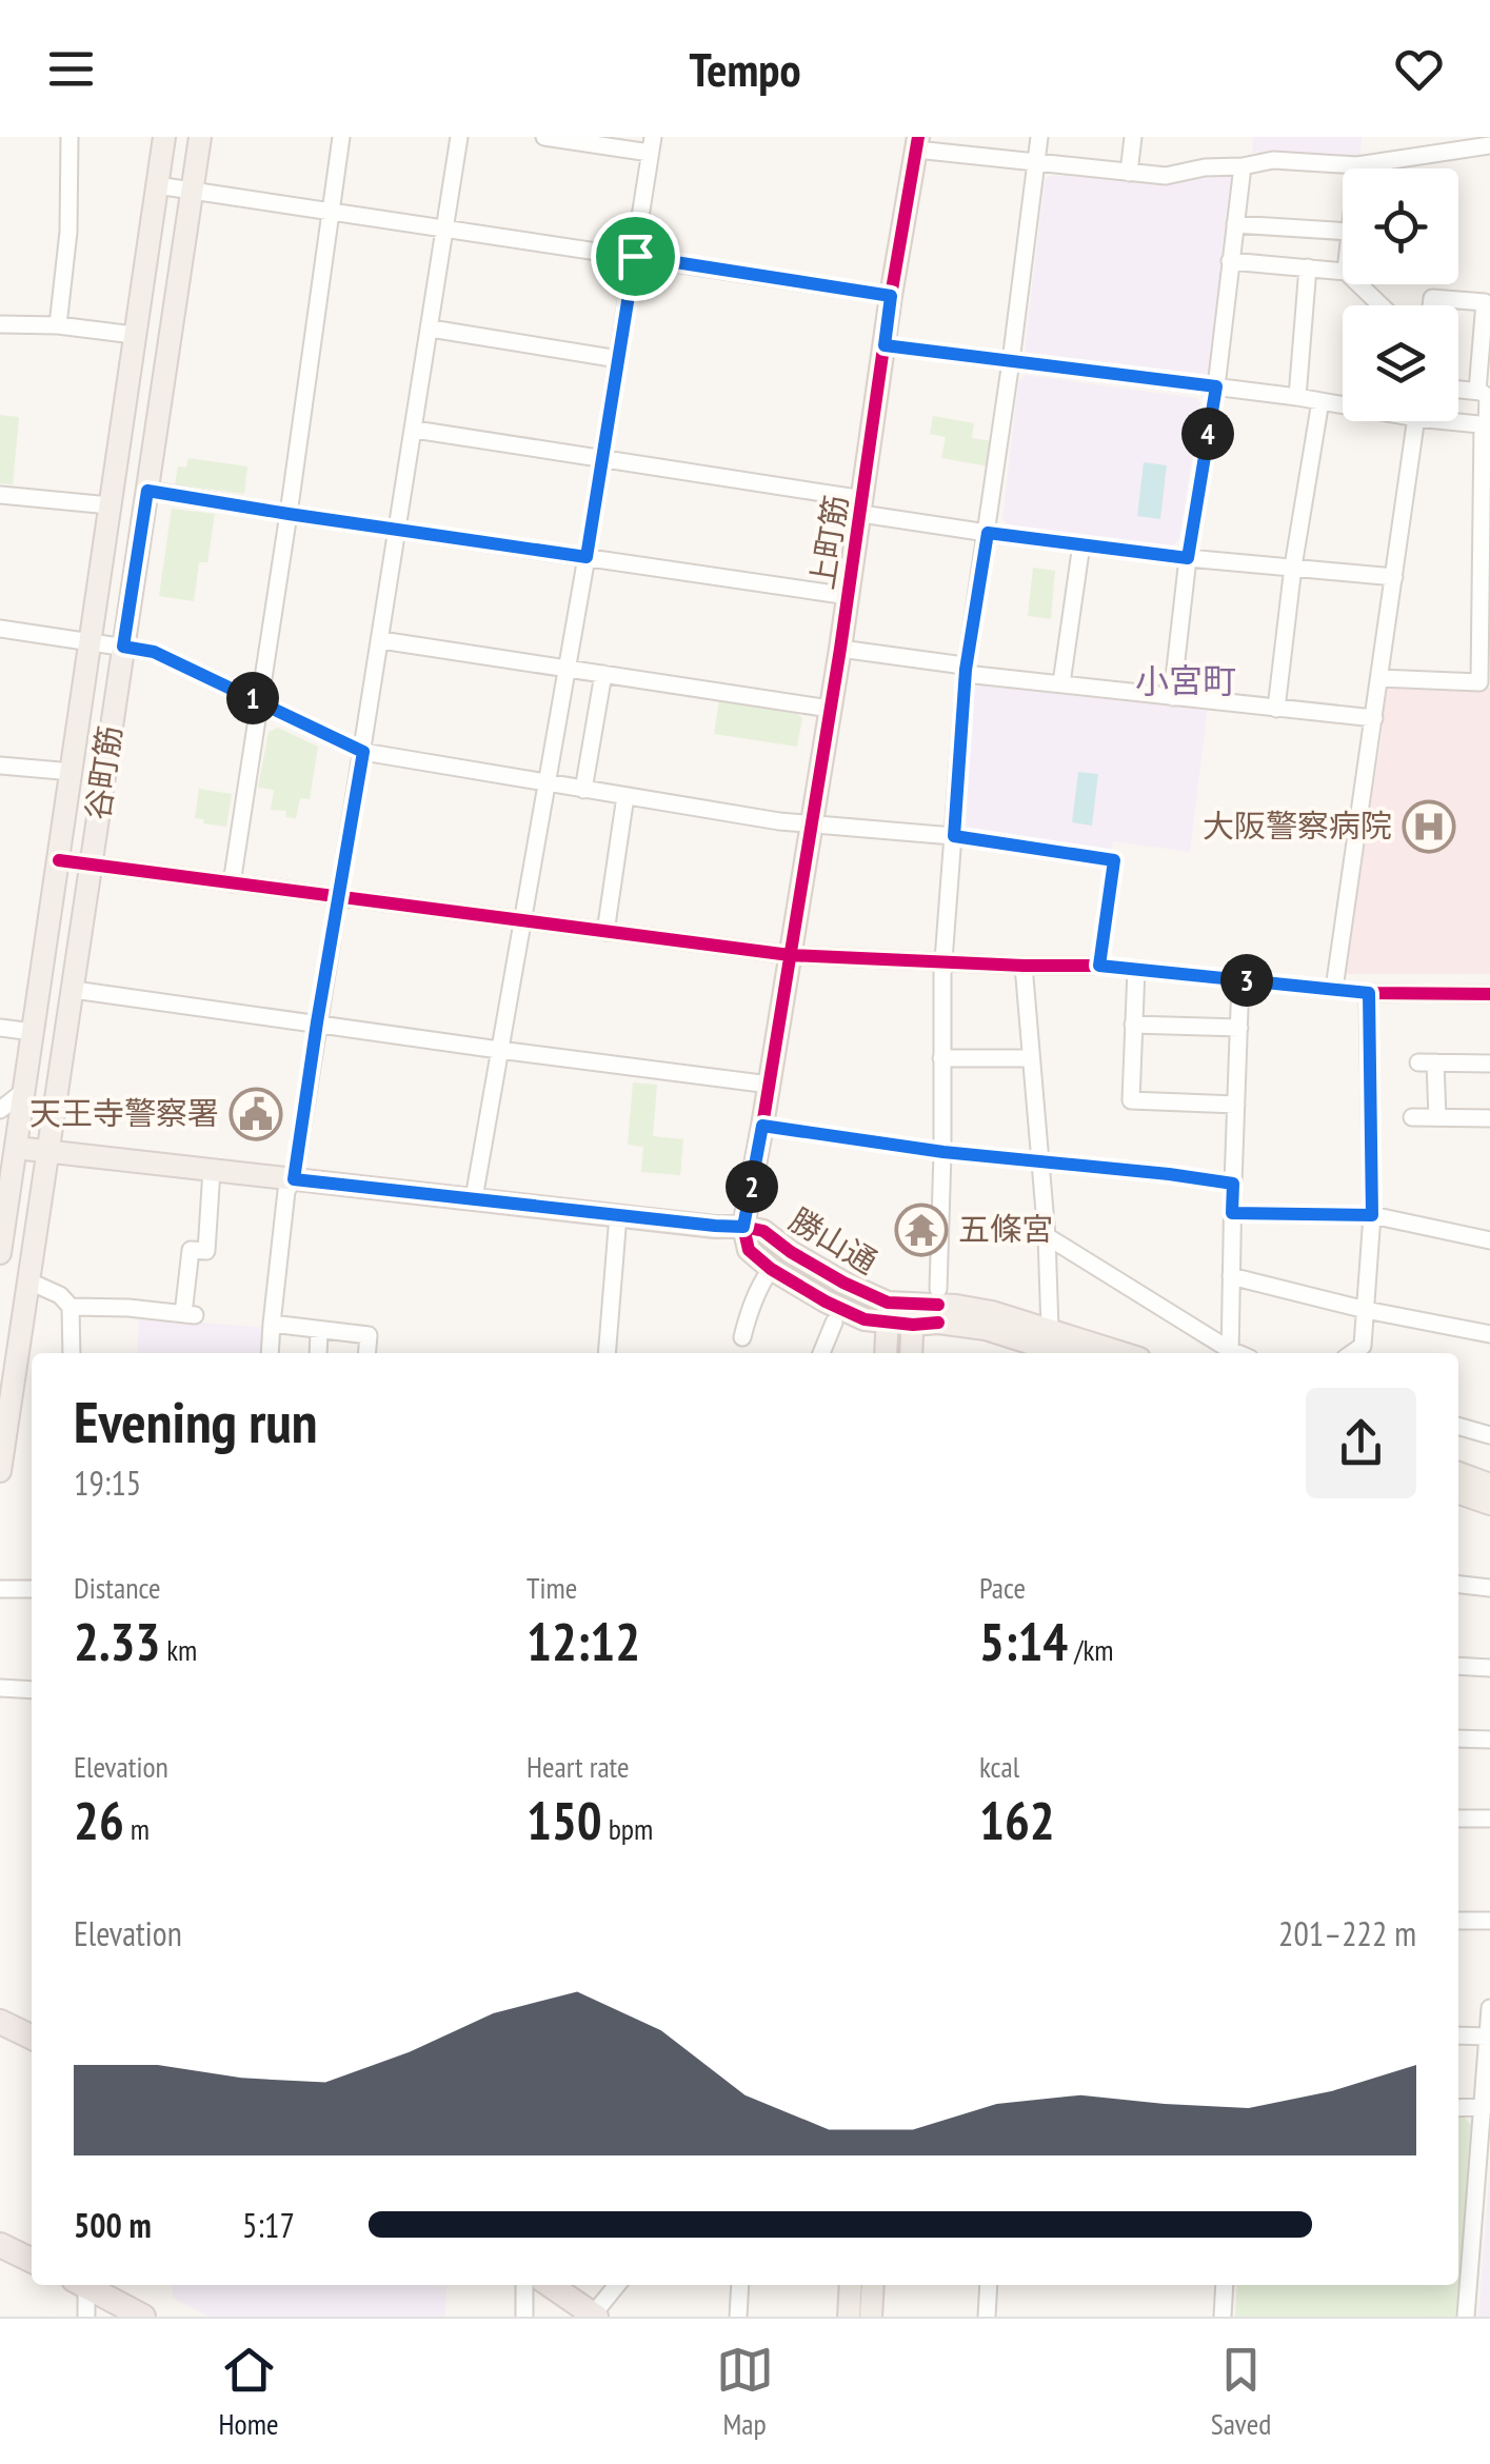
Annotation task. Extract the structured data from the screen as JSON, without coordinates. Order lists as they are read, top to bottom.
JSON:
{
  "streets": {
    "main road": ["上町筋", "谷町筋", "勝山通"]
  },
  "crossings": [
    ["上町筋", "勝山通"],
    ["谷町筋", "勝山通"]
  ],
  "districts": ["小宮町"],
  "places": {
    "hospital": ["大阪警察病院"],
    "public building": ["天王寺警察署"],
    "temple": ["五條宮"]
  },
  "page": {
    "header": "Tempo",
    "pins": [
      "4",
      "1",
      "3",
      "2"
    ],
    "heading": ["Evening run", "19:15"],
    "stats": [
      ["Distance", "2.33 km"],
      ["Time", "12:12"],
      ["Pace", "5:14 /km"],
      ["Elevation", "26 m"],
      ["Heart rate", "150 bpm"],
      ["kcal", "162"]
    ],
    "chart": ["Elevation", "201–222 m"],
    "list": [
      {
        "name": "500 m",
        "note": "5:17"
      }
    ],
    "tabs": ["Home", "Map", "Saved"]
  }
}
